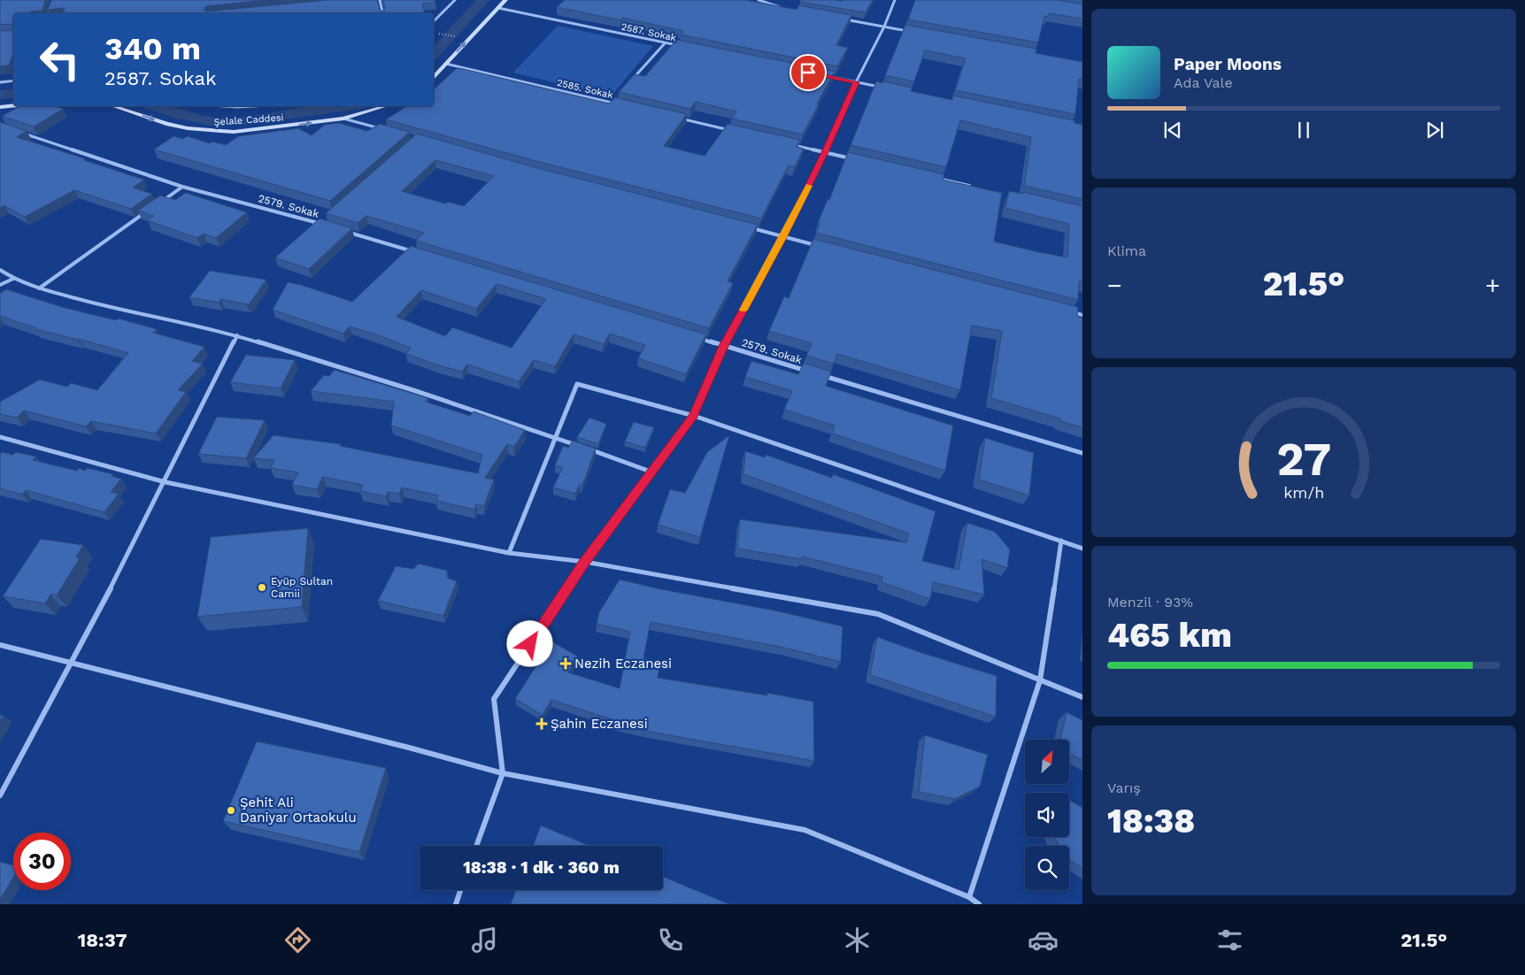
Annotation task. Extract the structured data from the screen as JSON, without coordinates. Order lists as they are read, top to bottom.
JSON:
{
  "streets": {
    "street": [
      "2587. Sokak",
      "2585. Sokak",
      "Şelale Caddesi",
      "2579. Sokak"
    ]
  },
  "one_way": ["Şelale Caddesi"],
  "places": {
    "other": ["Eyüp Sultan Camii", "Şehit Ali Daniyar Ortaokulu"],
    "health": ["Nezih Eczanesi", "Şahin Eczanesi"]
  },
  "north": "top right",
  "page": {
    "turn": ["340 m", "2587. Sokak"],
    "song": ["Paper Moons", "Ada Vale"],
    "tile": [
      "Klima",
      ["Menzil · 93%", "465 km"],
      ["Varış", "18:38"]
    ],
    "heat": ["−", "21.5°", "+"],
    "limit": "30",
    "trip": "18:38 · 1 dk · 360 m",
    "tabs": ["18:37", "21.5°"],
    "gauge": ["27", "km/h"]
  }
}
